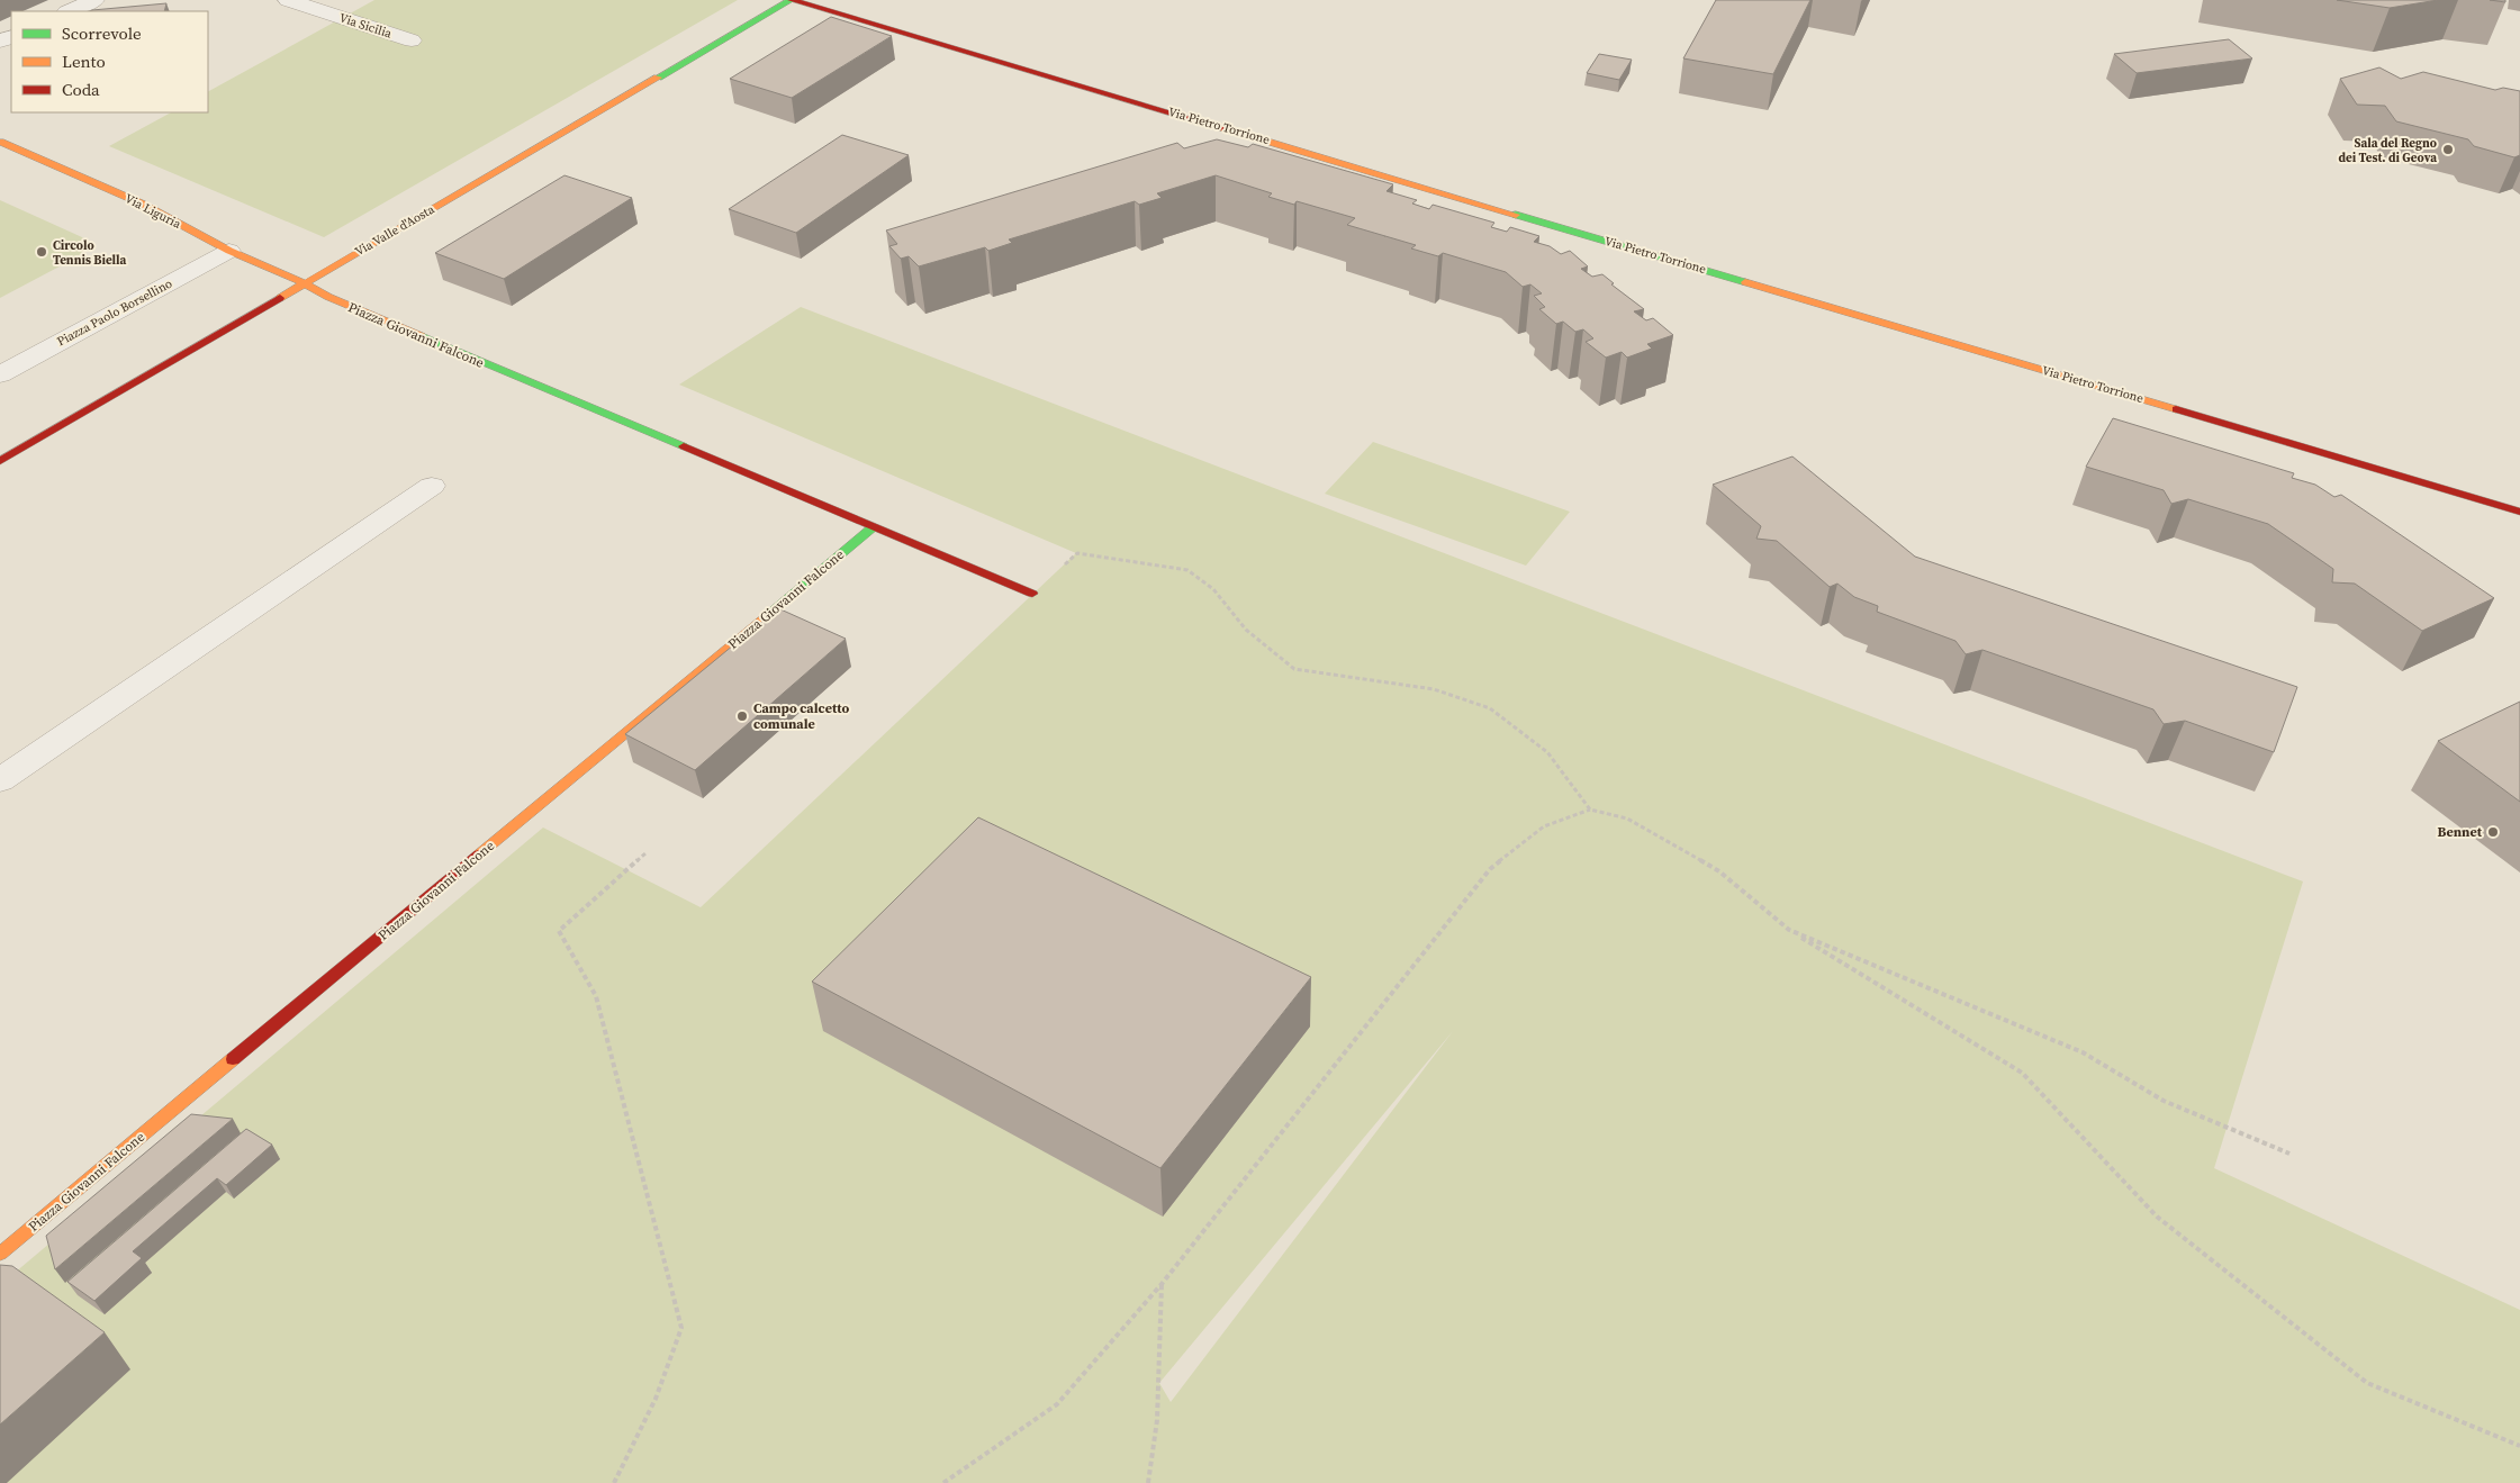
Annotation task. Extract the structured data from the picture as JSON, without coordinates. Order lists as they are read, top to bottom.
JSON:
{
  "streets": {
    "street": [
      "Via Sicilia",
      "Via Pietro Torrione",
      "Via Liguria",
      "Via Valle d'Aosta",
      "Piazza Paolo Borsellino",
      "Piazza Giovanni Falcone"
    ]
  },
  "crossings": [
    ["Via Pietro Torrione", "Via Valle d'Aosta"],
    ["Via Liguria", "Via Valle d'Aosta"],
    ["Via Liguria", "Piazza Paolo Borsellino"],
    ["Via Liguria", "Piazza Giovanni Falcone"],
    ["Via Valle d'Aosta", "Piazza Giovanni Falcone"]
  ],
  "places": [
    "Sala del Regno dei Test. di Geova",
    "Circolo Tennis Biella",
    "Campo calcetto comunale",
    "Bennet"
  ],
  "legend": ["Scorrevole", "Lento", "Coda"]
}
